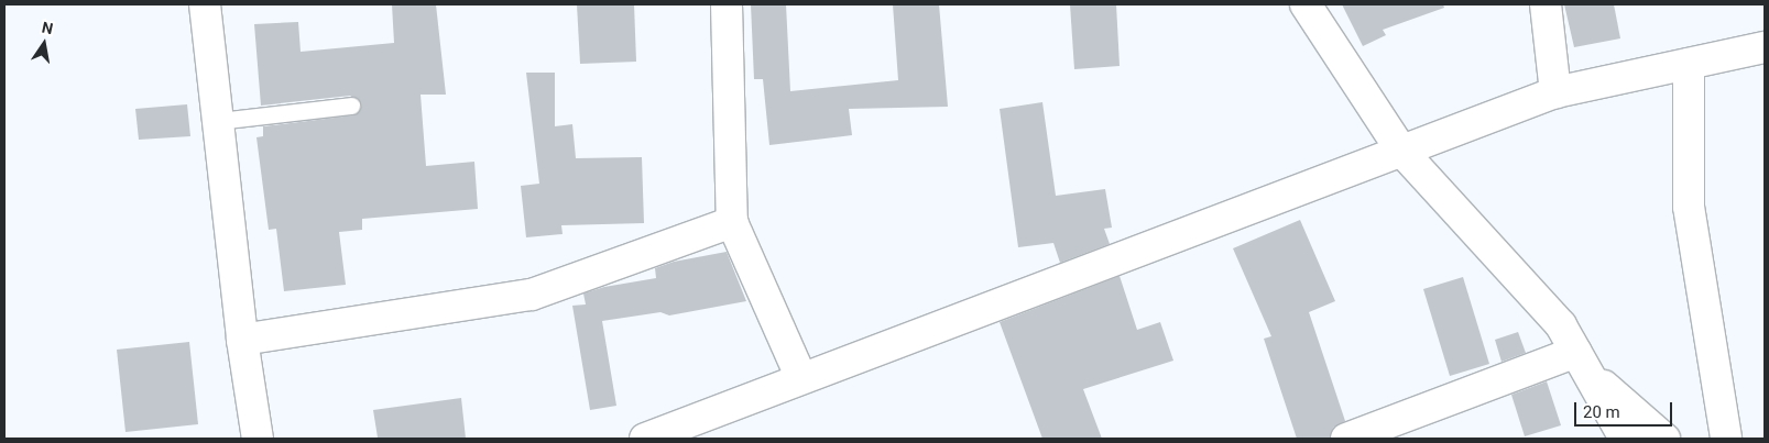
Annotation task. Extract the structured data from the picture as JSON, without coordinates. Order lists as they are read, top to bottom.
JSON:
{
  "scale_bar": "20 m",
  "north": "top"
}
